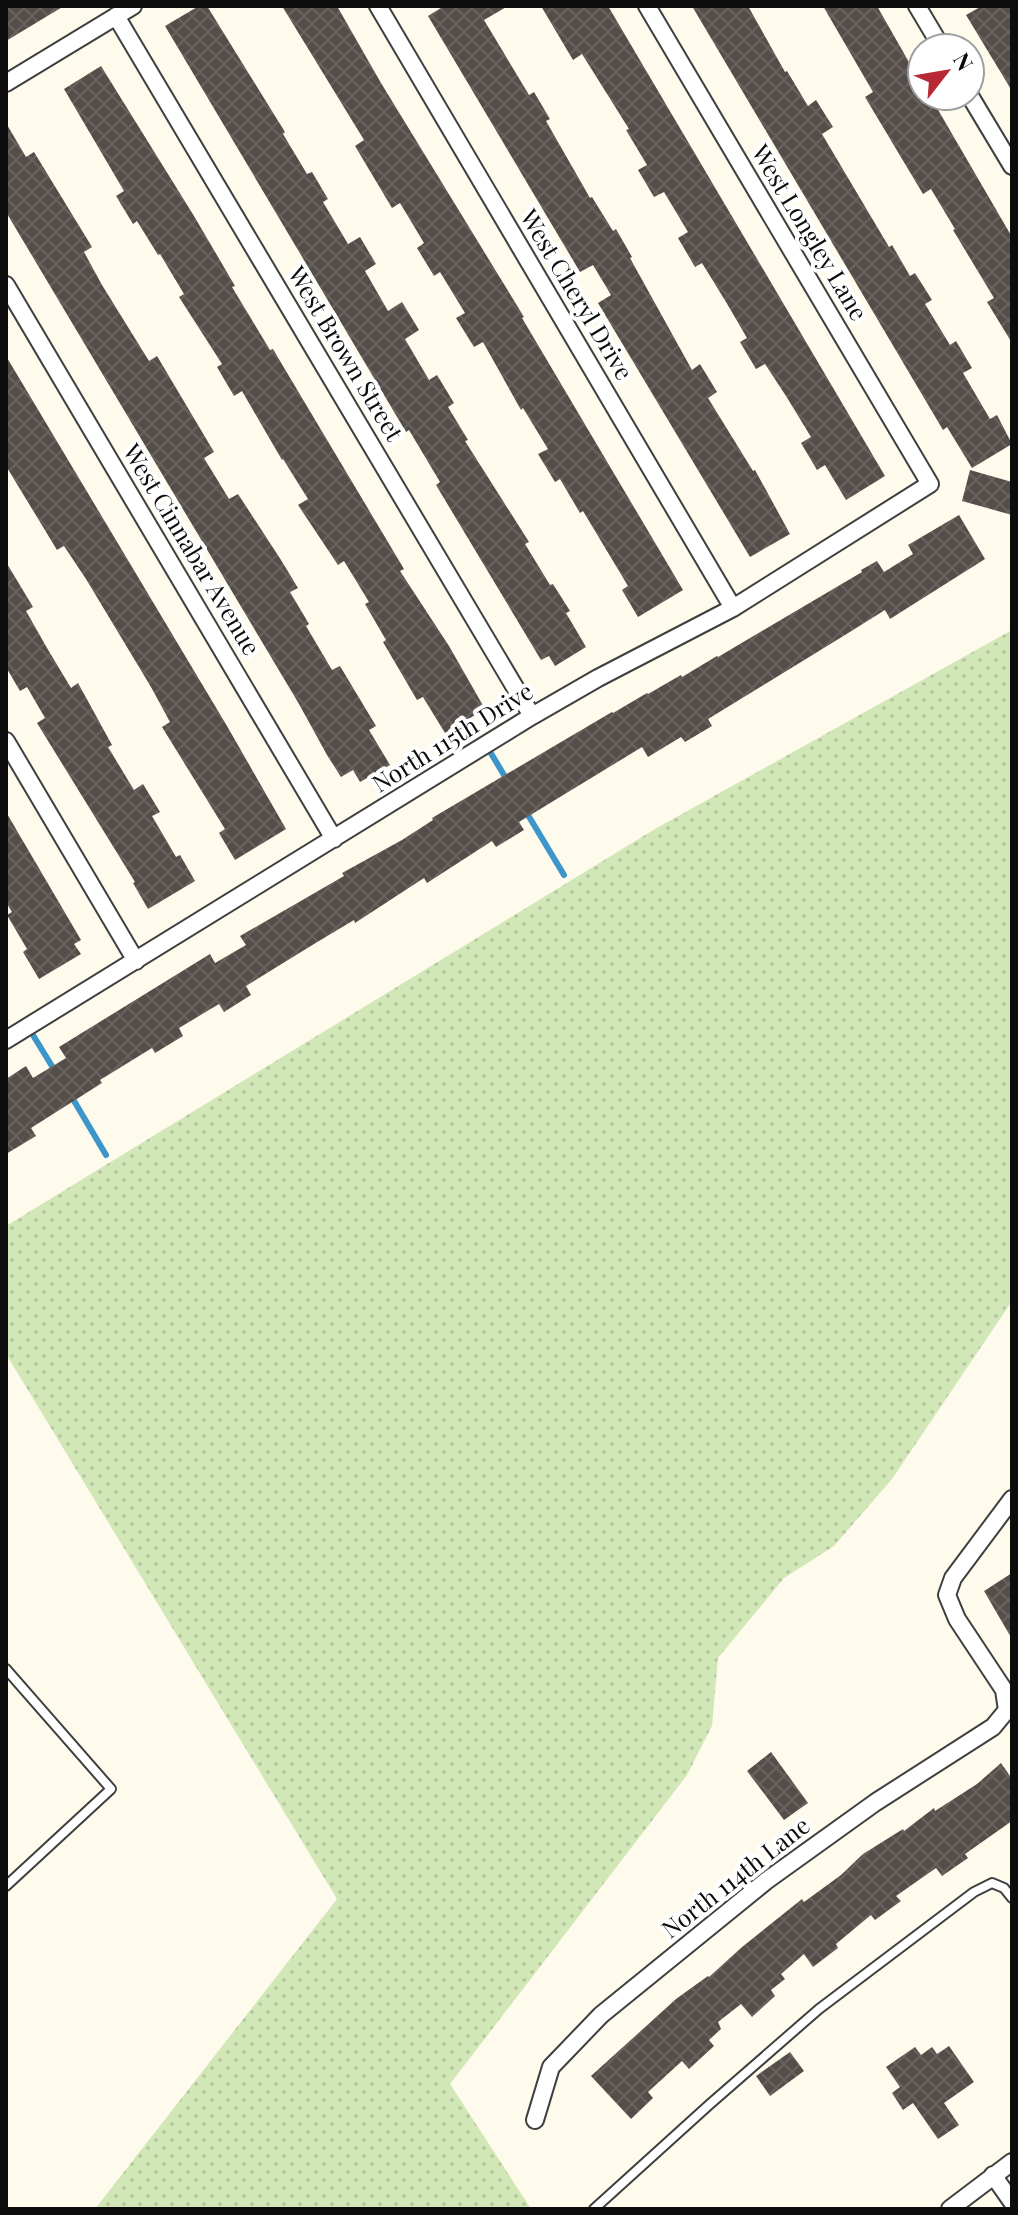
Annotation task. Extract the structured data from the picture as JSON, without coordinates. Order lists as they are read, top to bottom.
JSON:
{
  "streets": {
    "street": [
      "West Longley Lane",
      "West Cheryl Drive",
      "West Brown Street",
      "West Cinnabar Avenue",
      "North 115th Drive",
      "North 114th Lane"
    ]
  },
  "crossings": [
    ["West Longley Lane", "North 115th Drive"],
    ["West Cheryl Drive", "North 115th Drive"],
    ["West Brown Street", "North 115th Drive"],
    ["West Cinnabar Avenue", "North 115th Drive"]
  ],
  "north": "top right"
}
